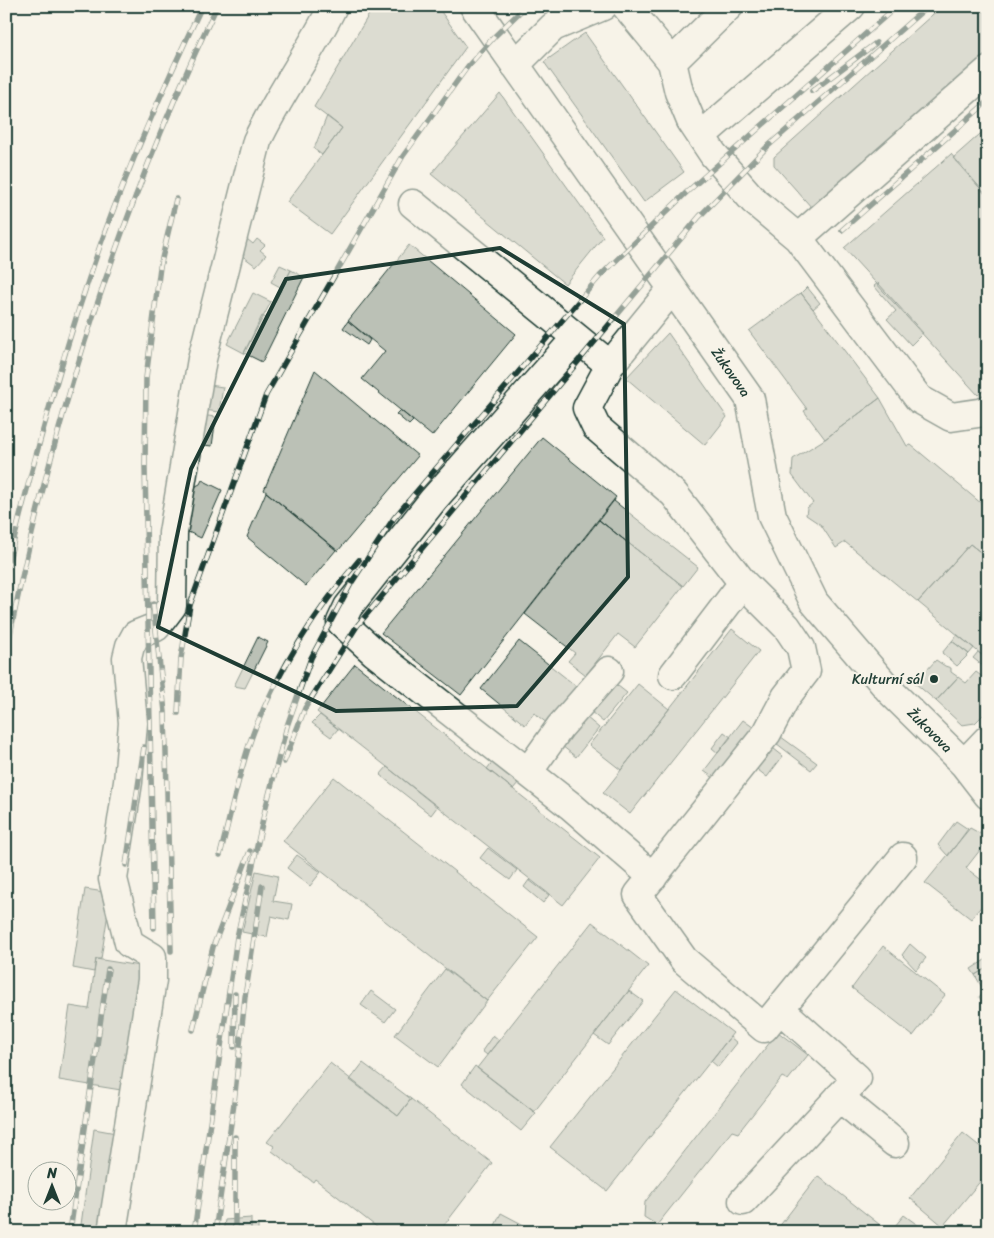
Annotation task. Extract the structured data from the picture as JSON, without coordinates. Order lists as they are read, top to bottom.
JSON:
{
  "streets": {
    "street": ["Žukovova"]
  },
  "places": ["Kulturní sál"],
  "north": "top"
}
